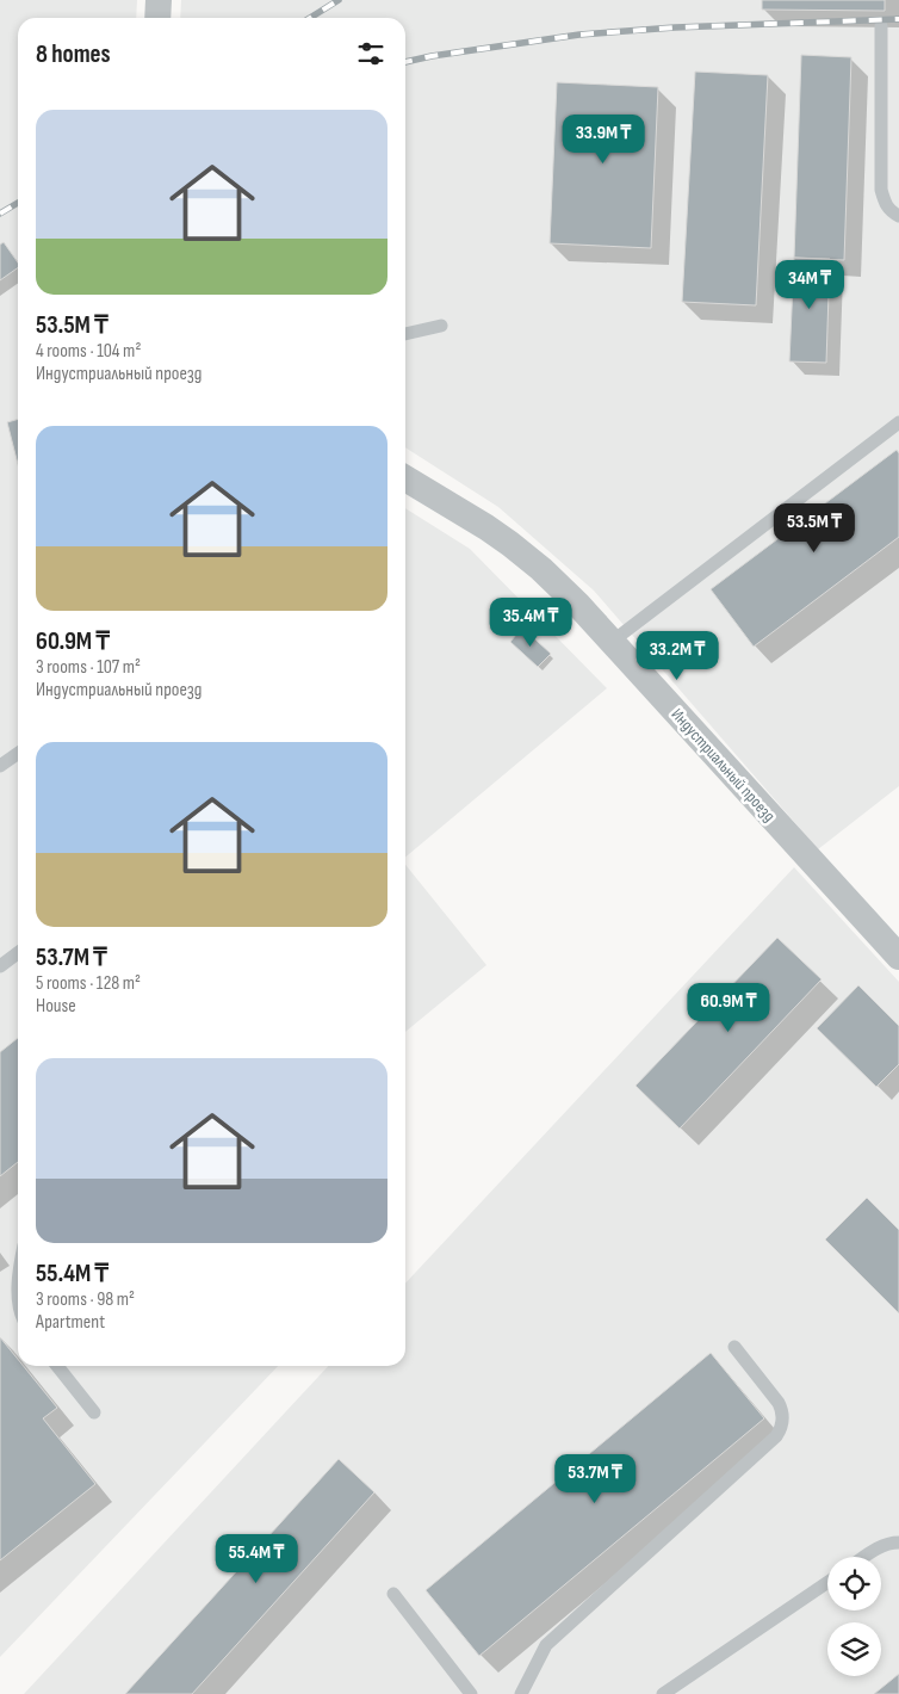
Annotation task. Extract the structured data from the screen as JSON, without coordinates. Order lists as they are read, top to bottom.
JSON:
{
  "streets": {
    "street": ["Индустриальный проезд"]
  },
  "page": {
    "heading": "8 homes",
    "list": [
      {
        "name": "53.5M ₸",
        "note": "4 rooms · 104 m² · Индустриальный проезд"
      },
      {
        "name": "60.9M ₸",
        "note": "3 rooms · 107 m² · Индустриальный проезд"
      },
      {
        "name": "53.7M ₸",
        "note": "5 rooms · 128 m² · House"
      },
      {
        "name": "55.4M ₸",
        "note": "3 rooms · 98 m² · Apartment"
      }
    ],
    "price": [
      "33.9M ₸",
      "34M ₸",
      "53.5M ₸",
      "35.4M ₸",
      "33.2M ₸",
      "60.9M ₸",
      "53.7M ₸",
      "55.4M ₸"
    ]
  }
}
